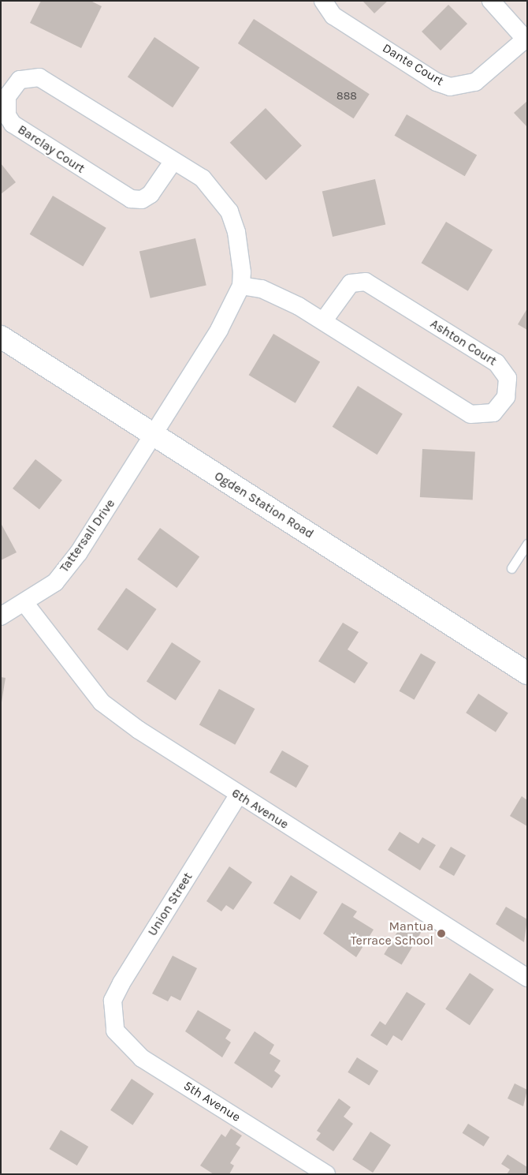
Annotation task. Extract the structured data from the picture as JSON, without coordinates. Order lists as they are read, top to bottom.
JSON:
{
  "streets": {
    "street": [
      "Dante Court",
      "Barclay Court",
      "Ashton Court",
      "Ogden Station Road",
      "Tattersall Drive",
      "6th Avenue",
      "Union Street",
      "5th Avenue"
    ]
  },
  "crossings": [
    ["Barclay Court", "Ashton Court"],
    ["Barclay Court", "Ogden Station Road"],
    ["Barclay Court", "Tattersall Drive"],
    ["Ogden Station Road", "Tattersall Drive"],
    ["Tattersall Drive", "6th Avenue"],
    ["6th Avenue", "Union Street"],
    ["Union Street", "5th Avenue"]
  ],
  "places": ["Mantua Terrace School"],
  "house_numbers": ["888"]
}
